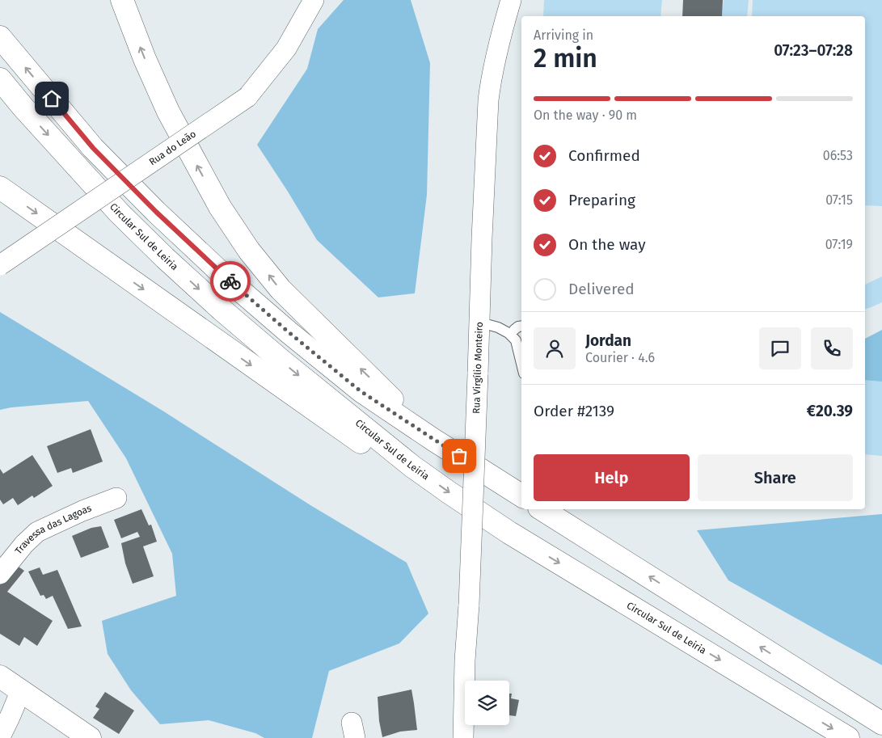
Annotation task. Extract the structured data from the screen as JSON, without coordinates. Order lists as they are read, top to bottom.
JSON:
{
  "streets": {
    "main road": ["Circular Sul de Leiria"],
    "street": ["Rua do Leão", "Rua Virgílio Monteiro", "Travessa das Lagoas"]
  },
  "page": {
    "heading": ["2 min", "Arriving in", "07:23–07:28"],
    "panel": [
      "Jordan",
      "Courier · 4.6",
      "Order #2139",
      "€20.39"
    ],
    "bar": "On the way · 90 m",
    "list": [
      ["Confirmed", "06:53"],
      ["Preparing", "07:15"],
      ["On the way", "07:19"],
      "Delivered"
    ],
    "buttons": ["Help", "Share"]
  }
}
